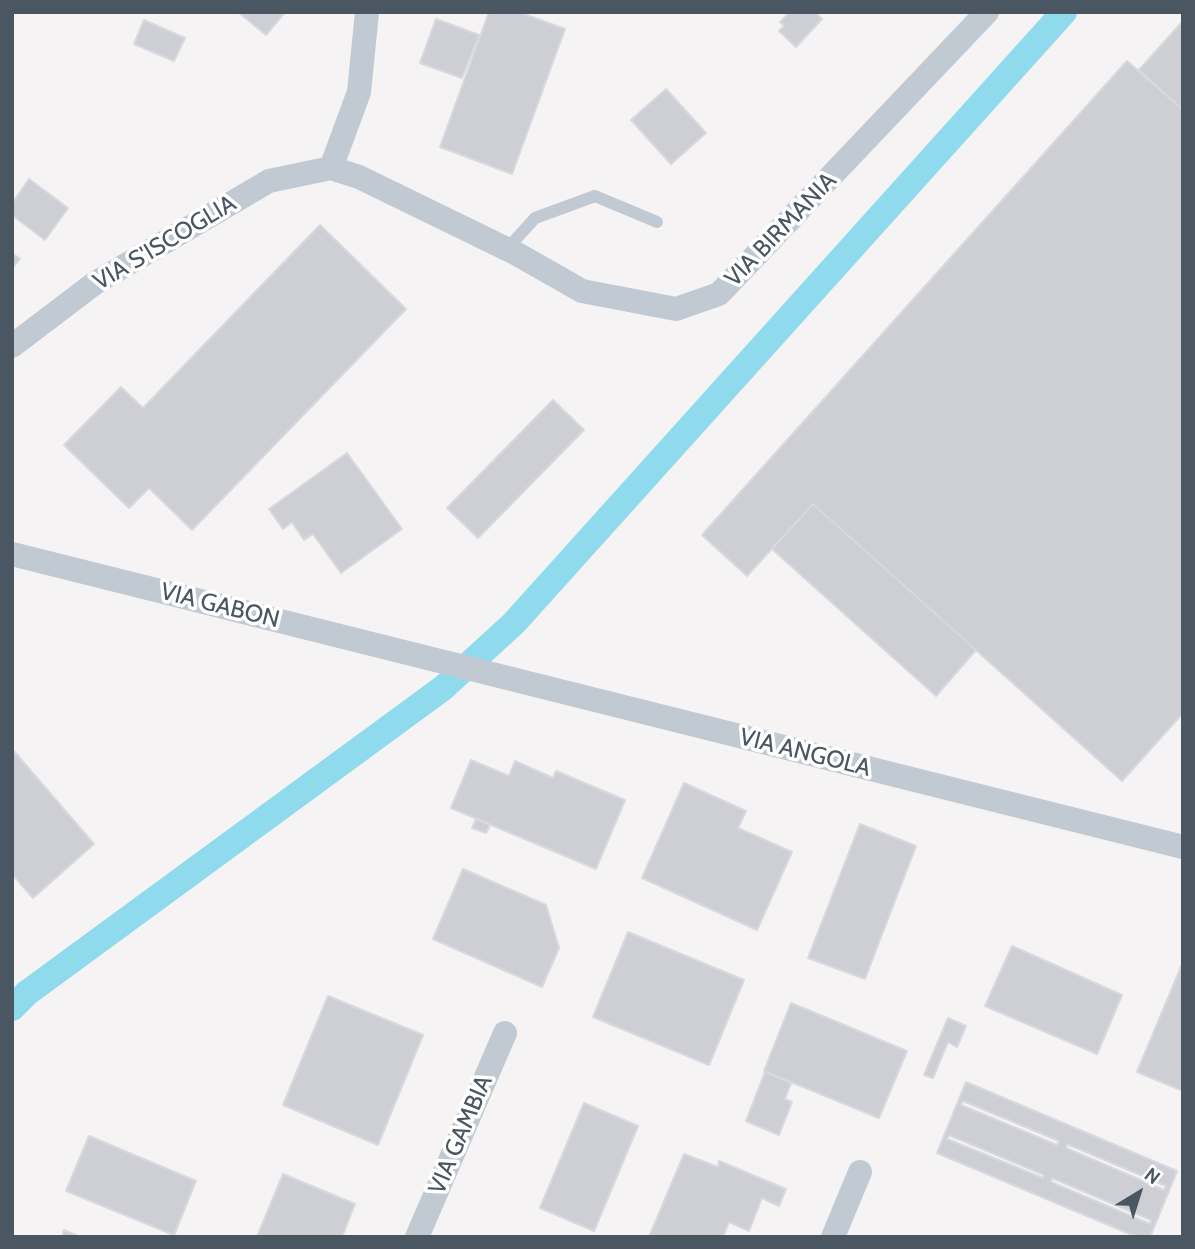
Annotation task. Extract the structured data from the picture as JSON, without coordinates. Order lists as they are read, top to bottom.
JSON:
{
  "streets": {
    "street": [
      "VIA BIRMANIA",
      "VIA S'ISCOGLIA",
      "VIA GABON",
      "VIA ANGOLA",
      "VIA GAMBIA"
    ]
  },
  "crossings": [
    ["VIA BIRMANIA", "VIA S'ISCOGLIA"],
    ["VIA GABON", "VIA ANGOLA"]
  ],
  "north": "top right"
}
